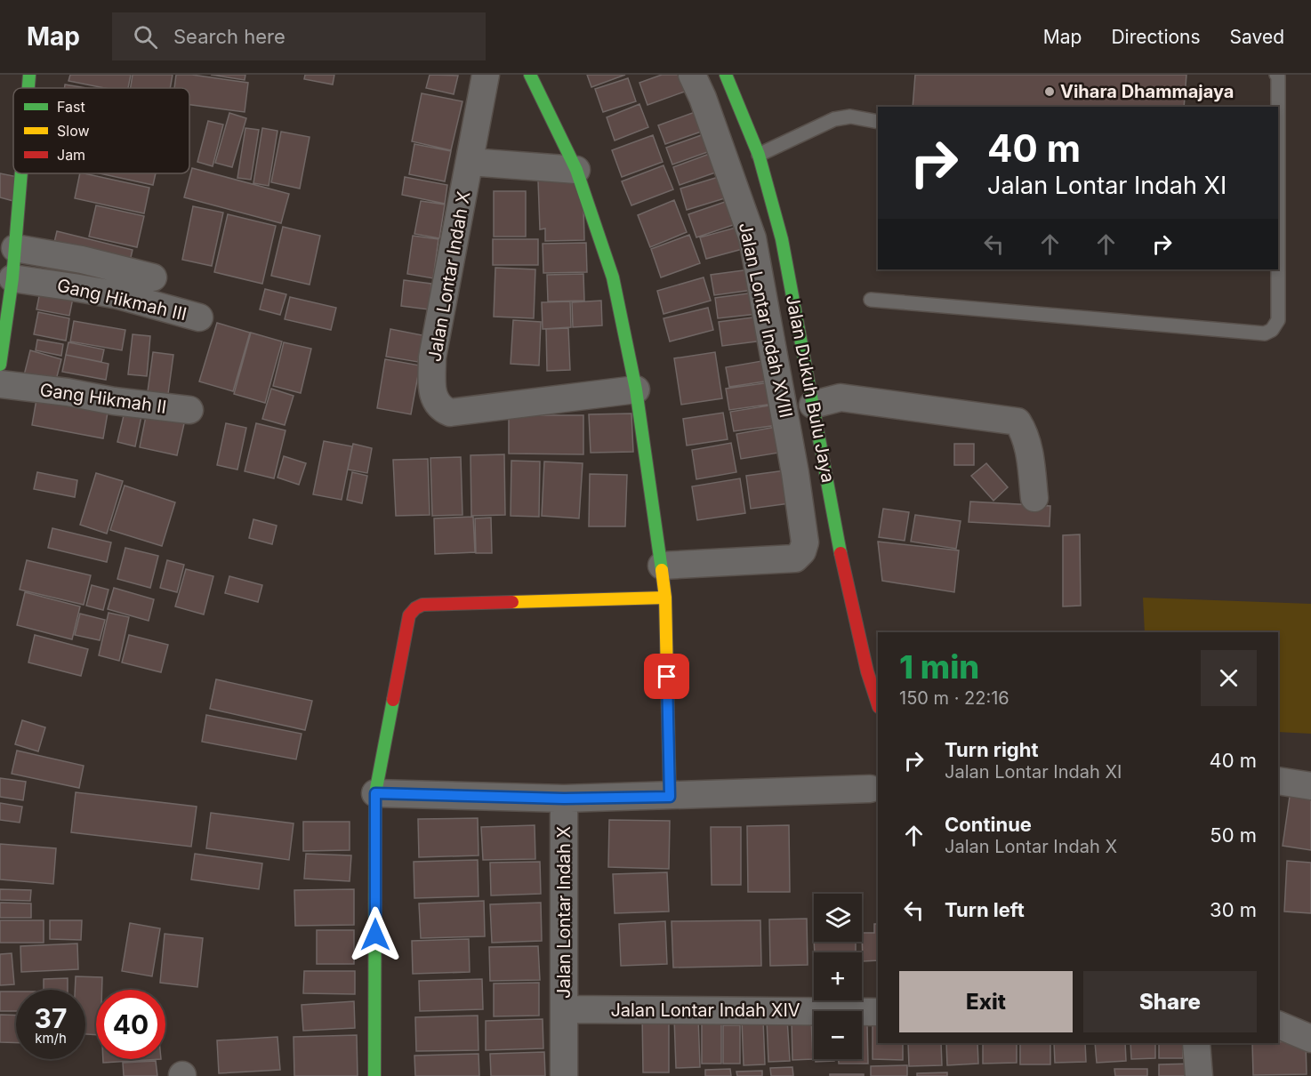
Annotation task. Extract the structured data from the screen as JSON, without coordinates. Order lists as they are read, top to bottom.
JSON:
{
  "streets": {
    "street": [
      "Jalan Lontar Indah X",
      "Gang Hikmah III",
      "Jalan Lontar Indah XVIII",
      "Jalan Dukuh Bulu Jaya",
      "Gang Hikmah II",
      "Jalan Lontar Indah XIV"
    ]
  },
  "crossings": [
    ["Jalan Lontar Indah X", "Jalan Lontar Indah XIV"]
  ],
  "places": ["Vihara Dhammajaya"],
  "legend": ["Fast", "Slow", "Jam"],
  "page": {
    "header": "Map",
    "search": "Search here",
    "nav": ["Map", "Directions", "Saved"],
    "turn": ["40 m", "Jalan Lontar Indah XI"],
    "heading": ["1 min", "150 m · 22:16"],
    "list": [
      {
        "name": "Turn right",
        "note": "Jalan Lontar Indah XI",
        "value": "40 m"
      },
      {
        "name": "Continue",
        "note": "Jalan Lontar Indah X",
        "value": "50 m"
      },
      {
        "name": "Turn left",
        "value": "30 m"
      }
    ],
    "map_buttons": ["+", "−"],
    "buttons": ["Exit", "Share"],
    "speed": "37 km/h",
    "limit": "40"
  }
}
